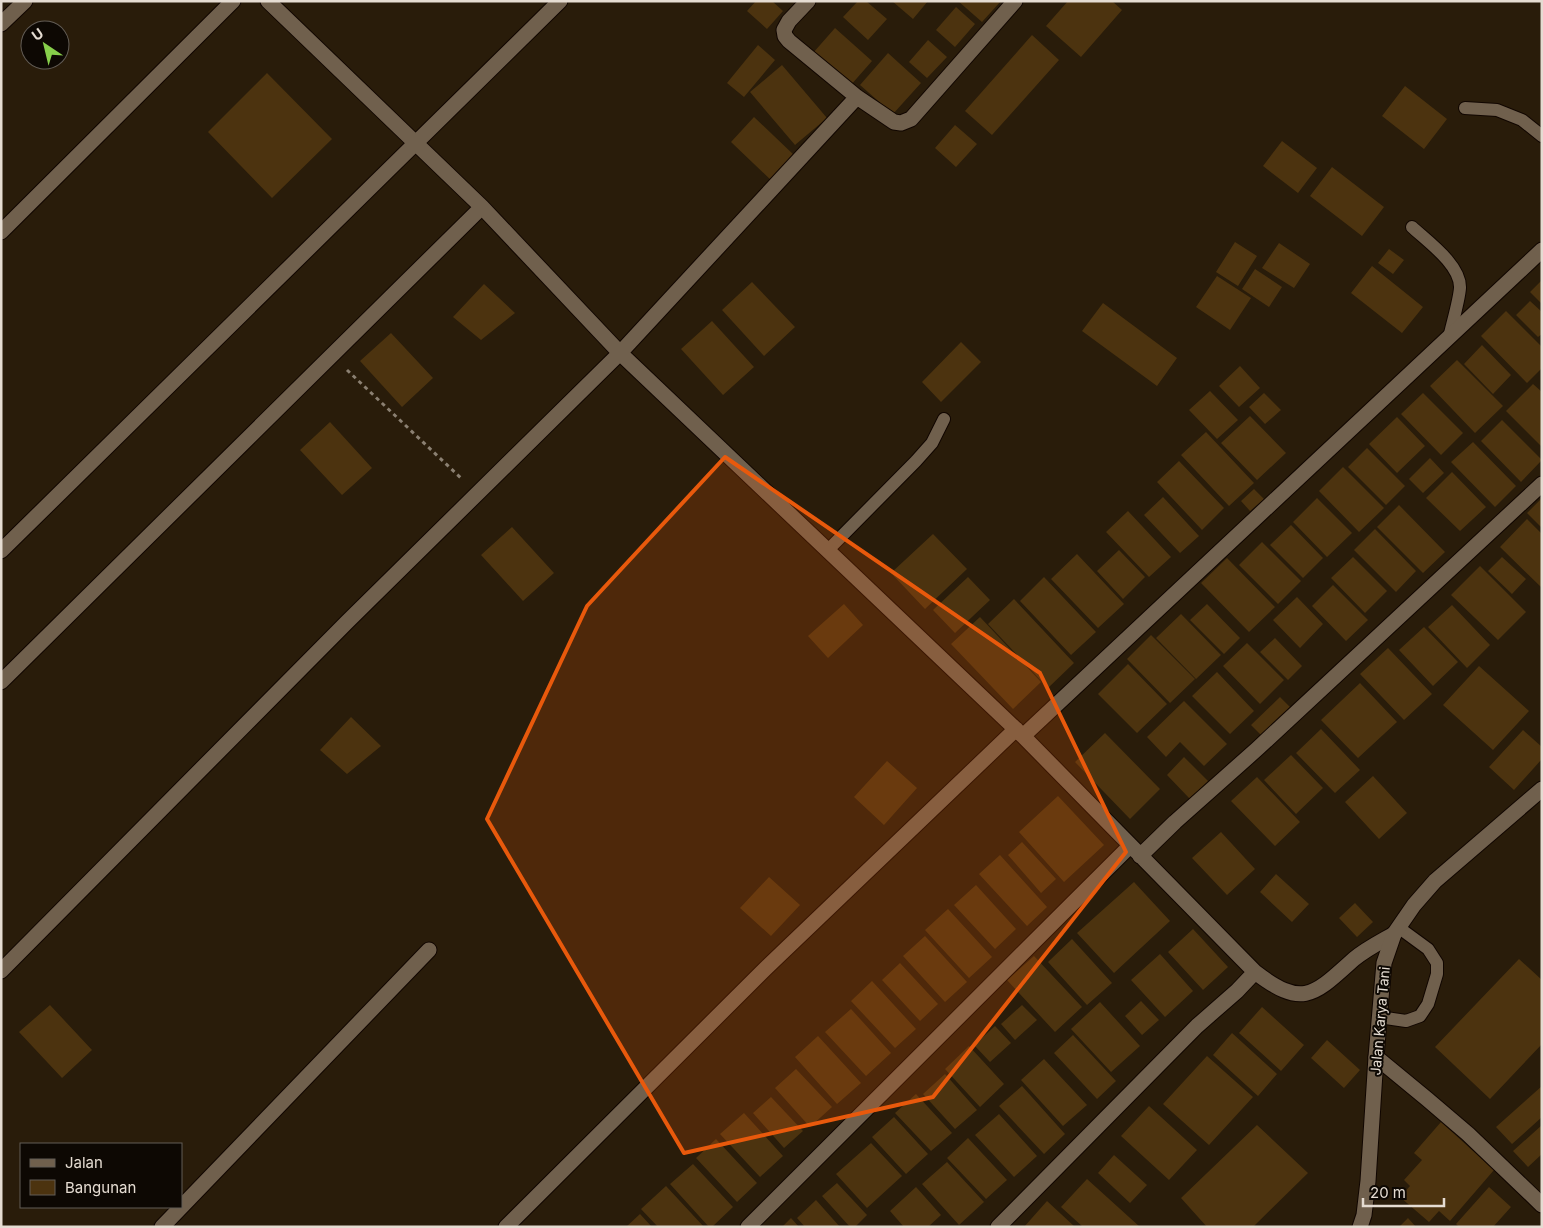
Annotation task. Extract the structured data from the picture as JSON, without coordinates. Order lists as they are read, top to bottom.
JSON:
{
  "streets": {
    "street": ["Jalan Karya Tani"]
  },
  "legend": ["Jalan", "Bangunan"],
  "scale_bar": "20 m",
  "north": "top left"
}
